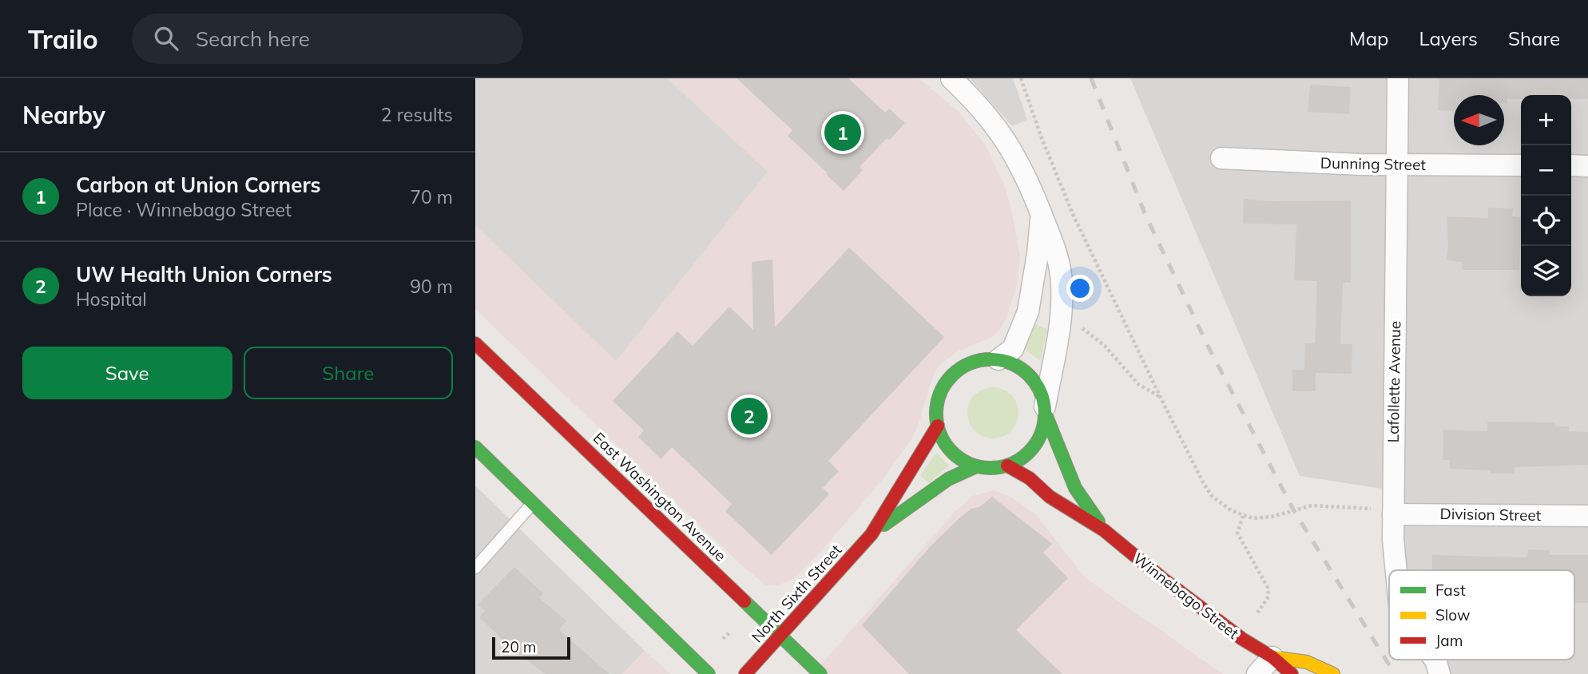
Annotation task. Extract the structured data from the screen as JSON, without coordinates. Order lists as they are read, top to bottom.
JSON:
{
  "streets": {
    "street": [
      "Dunning Street",
      "Lafollette Avenue",
      "East Washington Avenue",
      "Division Street",
      "North Sixth Street",
      "Winnebago Street"
    ]
  },
  "crossings": [
    ["Dunning Street", "Lafollette Avenue"],
    ["Lafollette Avenue", "Division Street"],
    ["East Washington Avenue", "North Sixth Street"],
    ["North Sixth Street", "Winnebago Street"]
  ],
  "legend": ["Fast", "Slow", "Jam"],
  "scale_bar": "20 m",
  "north": "left",
  "page": {
    "header": "Trailo",
    "search": "Search here",
    "nav": ["Map", "Layers", "Share"],
    "heading": ["Nearby", "2 results"],
    "map_buttons": ["+", "−"],
    "pins": ["1", "2"],
    "list": [
      {
        "mark": "1",
        "name": "Carbon at Union Corners",
        "note": "Place · Winnebago Street",
        "value": "70 m"
      },
      {
        "mark": "2",
        "name": "UW Health Union Corners",
        "note": "Hospital",
        "value": "90 m"
      }
    ],
    "buttons": ["Save", "Share"],
    "scale": "20 m"
  }
}
